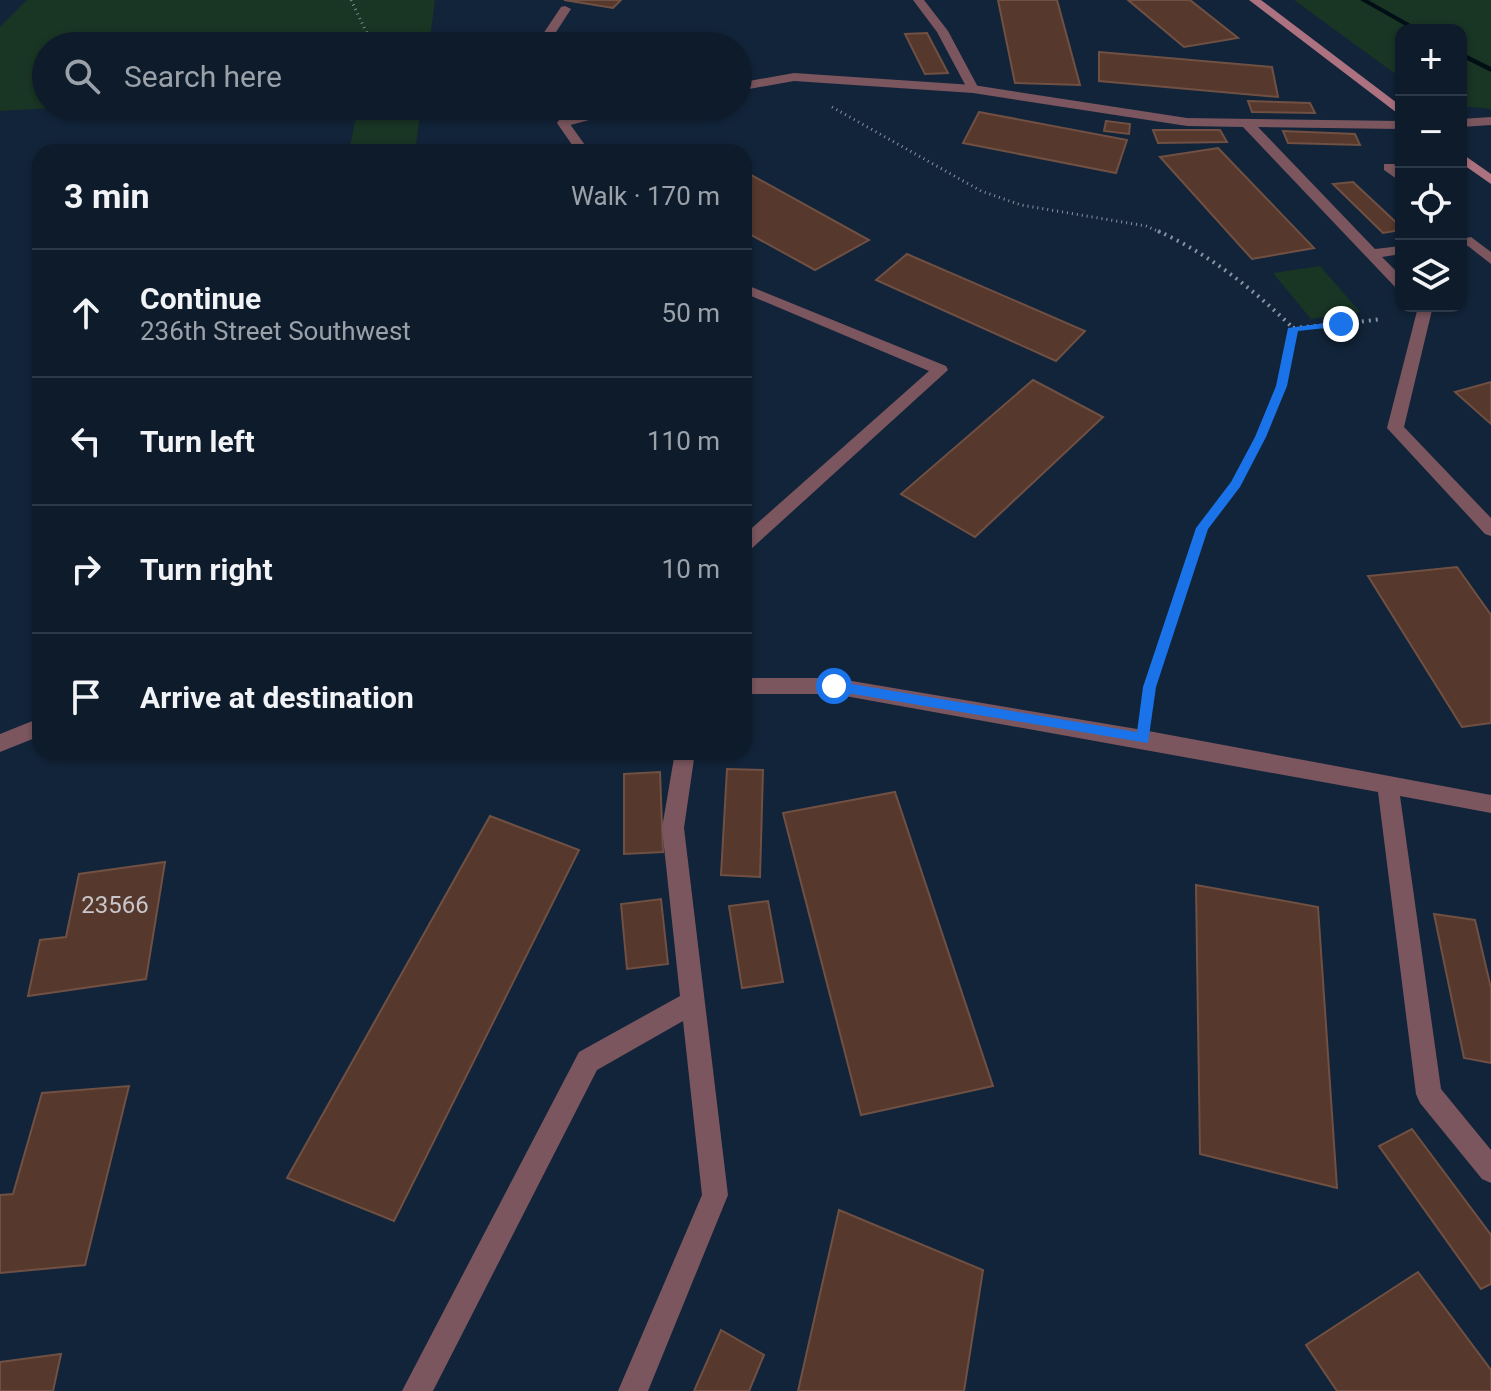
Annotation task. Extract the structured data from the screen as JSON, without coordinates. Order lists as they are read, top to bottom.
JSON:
{
  "house_numbers": ["23566"],
  "page": {
    "map_buttons": ["+", "−"],
    "search": "Search here",
    "heading": ["3 min", "Walk · 170 m"],
    "list": [
      ["Continue", "236th Street Southwest", "50 m"],
      ["Turn left", "110 m"],
      ["Turn right", "10 m"],
      "Arrive at destination"
    ]
  }
}
